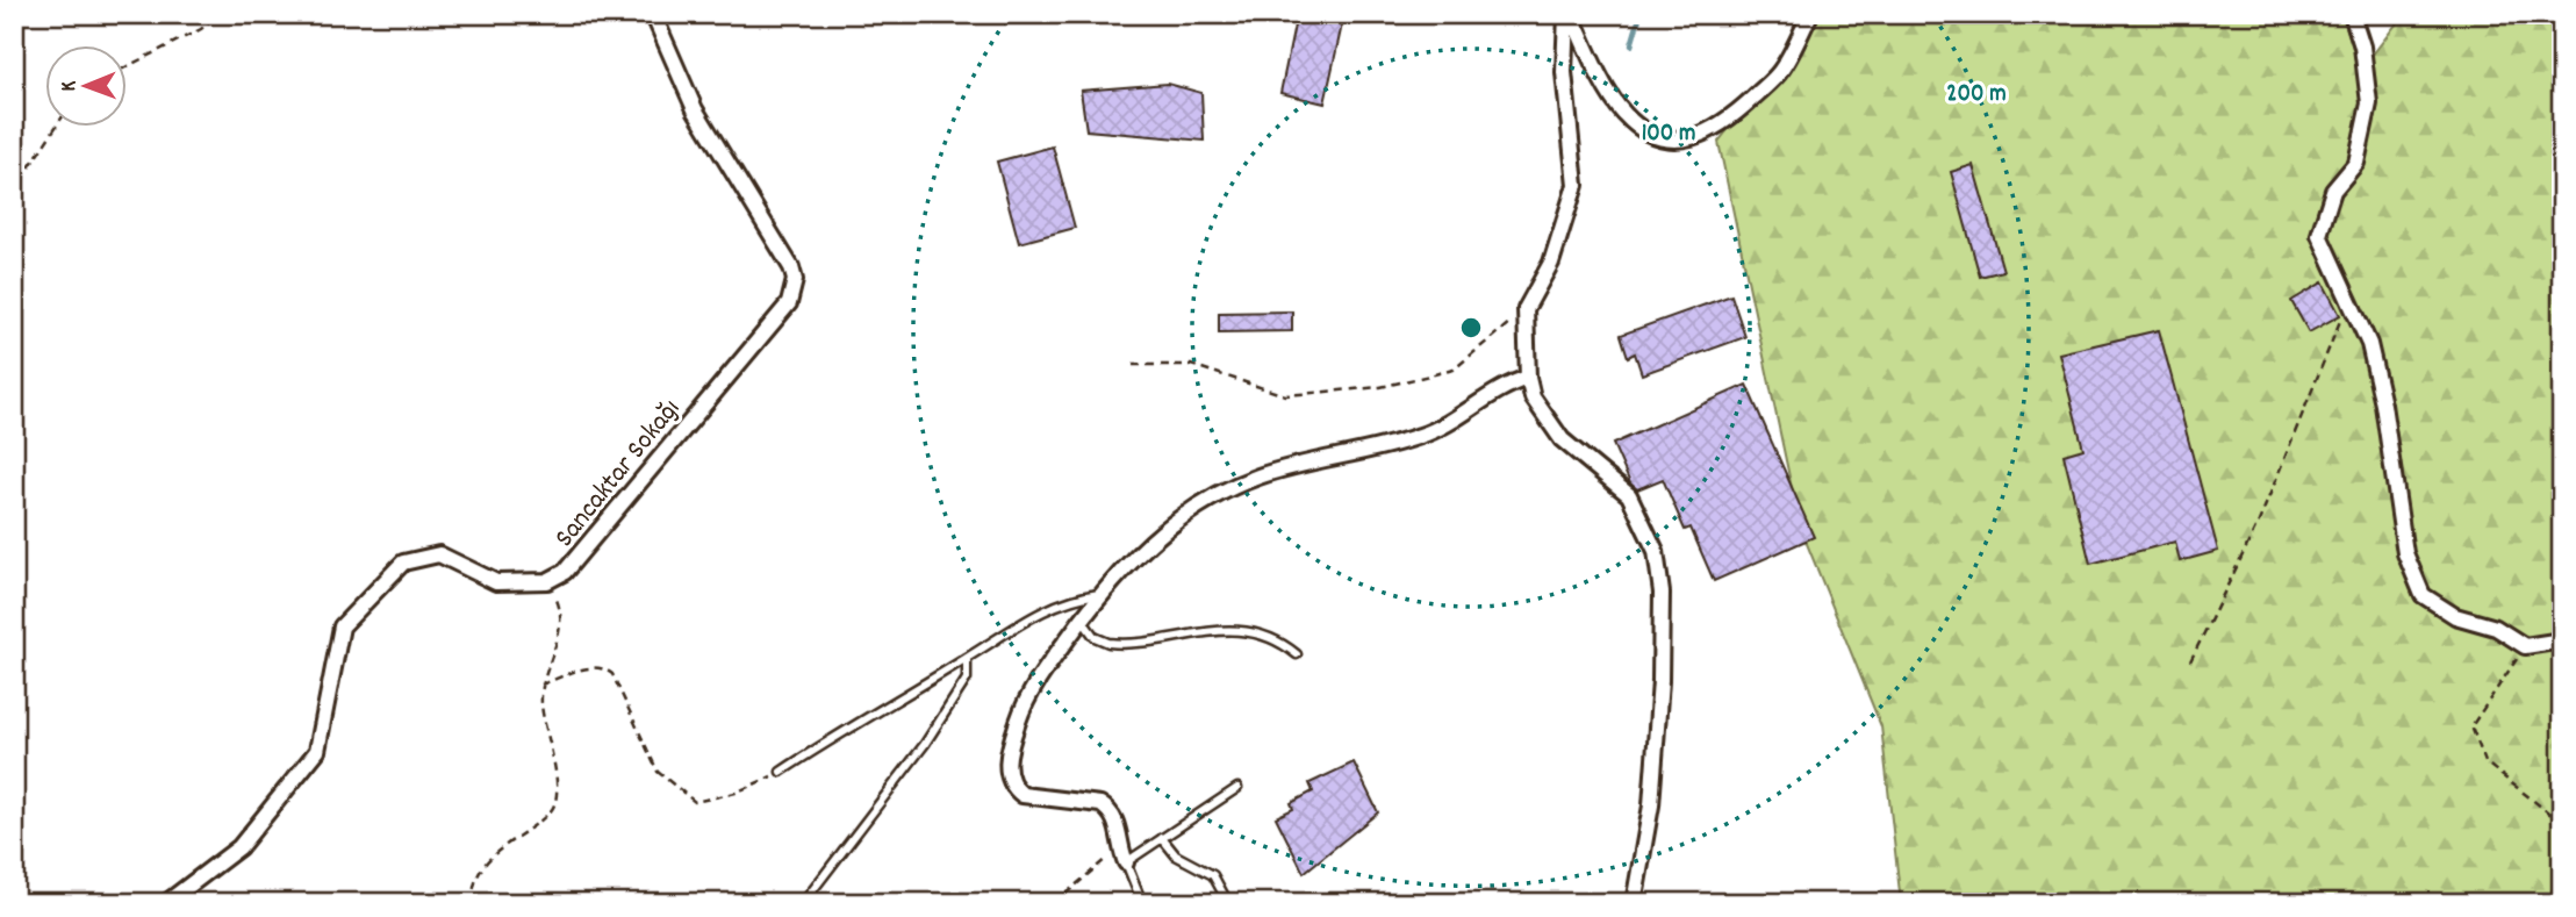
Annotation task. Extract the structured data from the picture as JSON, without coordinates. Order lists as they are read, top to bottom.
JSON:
{
  "streets": {
    "street": ["Sancaktar Sokağı"]
  },
  "north": "left",
  "rings": ["200 m", "100 m"]
}
